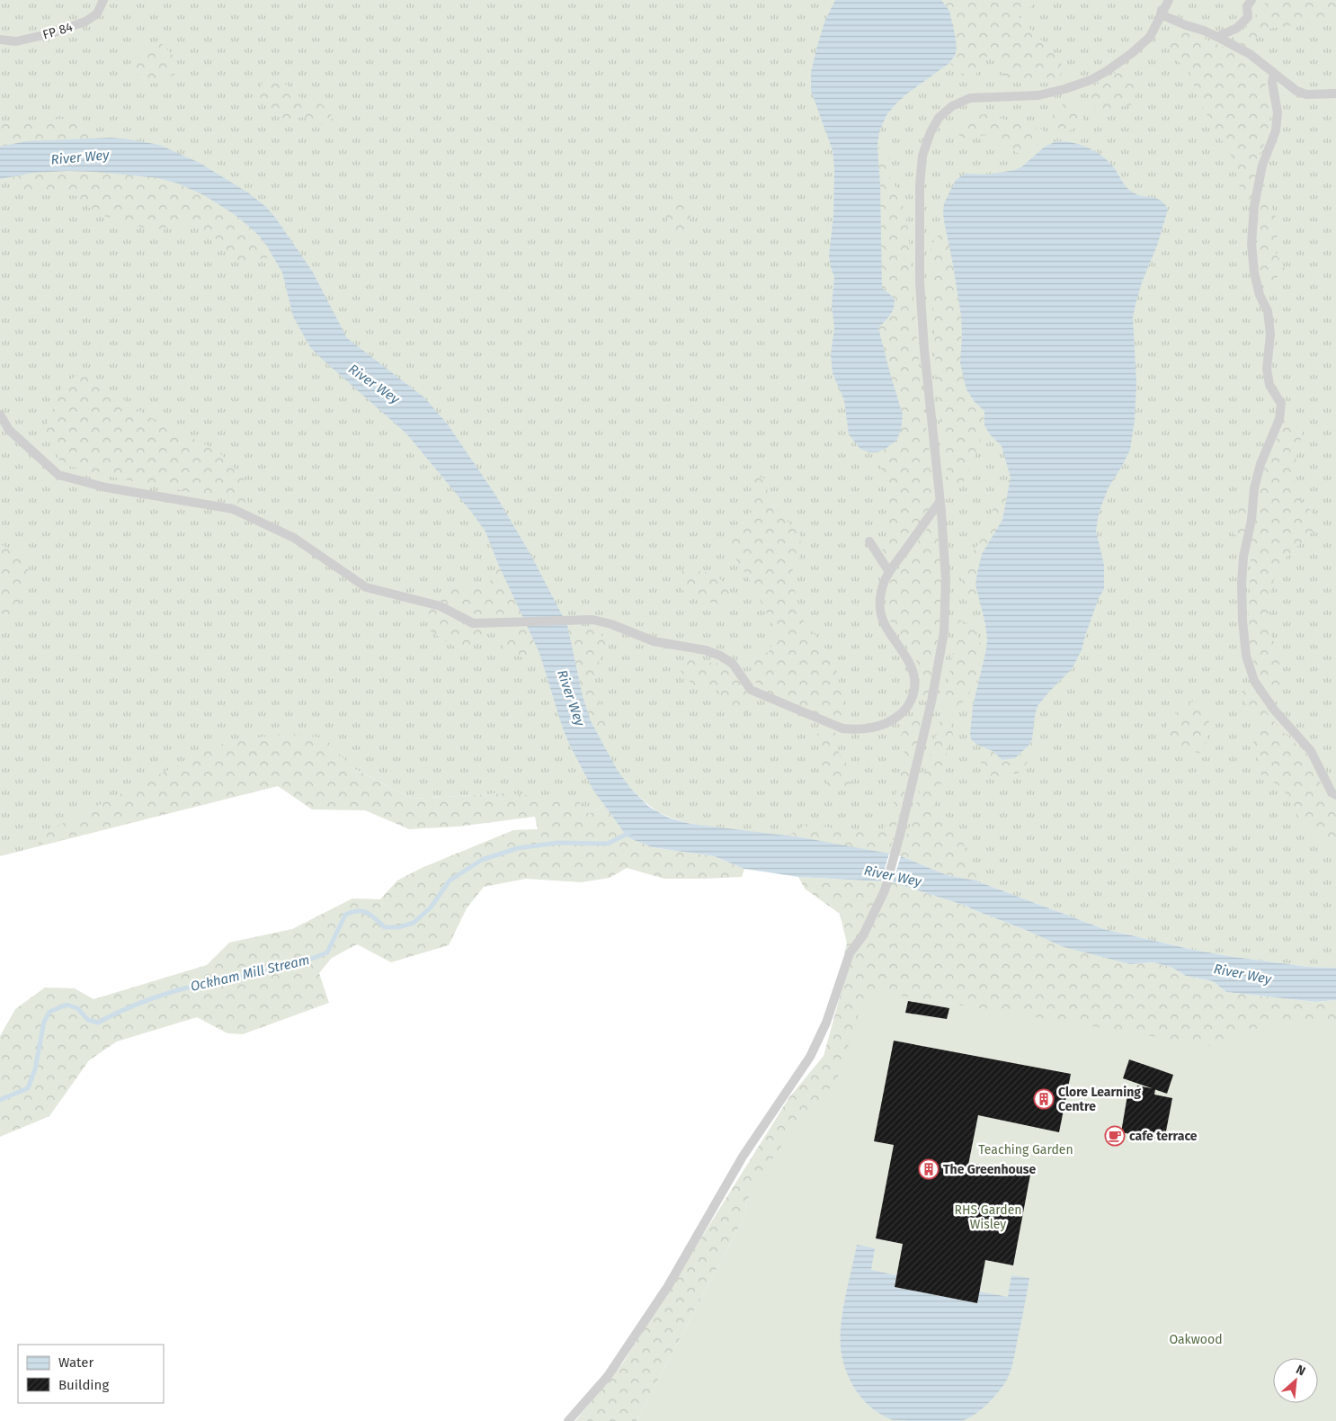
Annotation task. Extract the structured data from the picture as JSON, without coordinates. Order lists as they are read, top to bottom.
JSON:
{
  "streets": {
    "lane": ["FP 84"]
  },
  "water": ["River Wey", "Ockham Mill Stream"],
  "parks": ["Teaching Garden", "RHS Garden Wisley", "Oakwood"],
  "places": {
    "building": ["Clore Learning Centre", "The Greenhouse"],
    "cafe": ["cafe terrace"]
  },
  "legend": ["Water", "Building"],
  "north": "top right"
}
